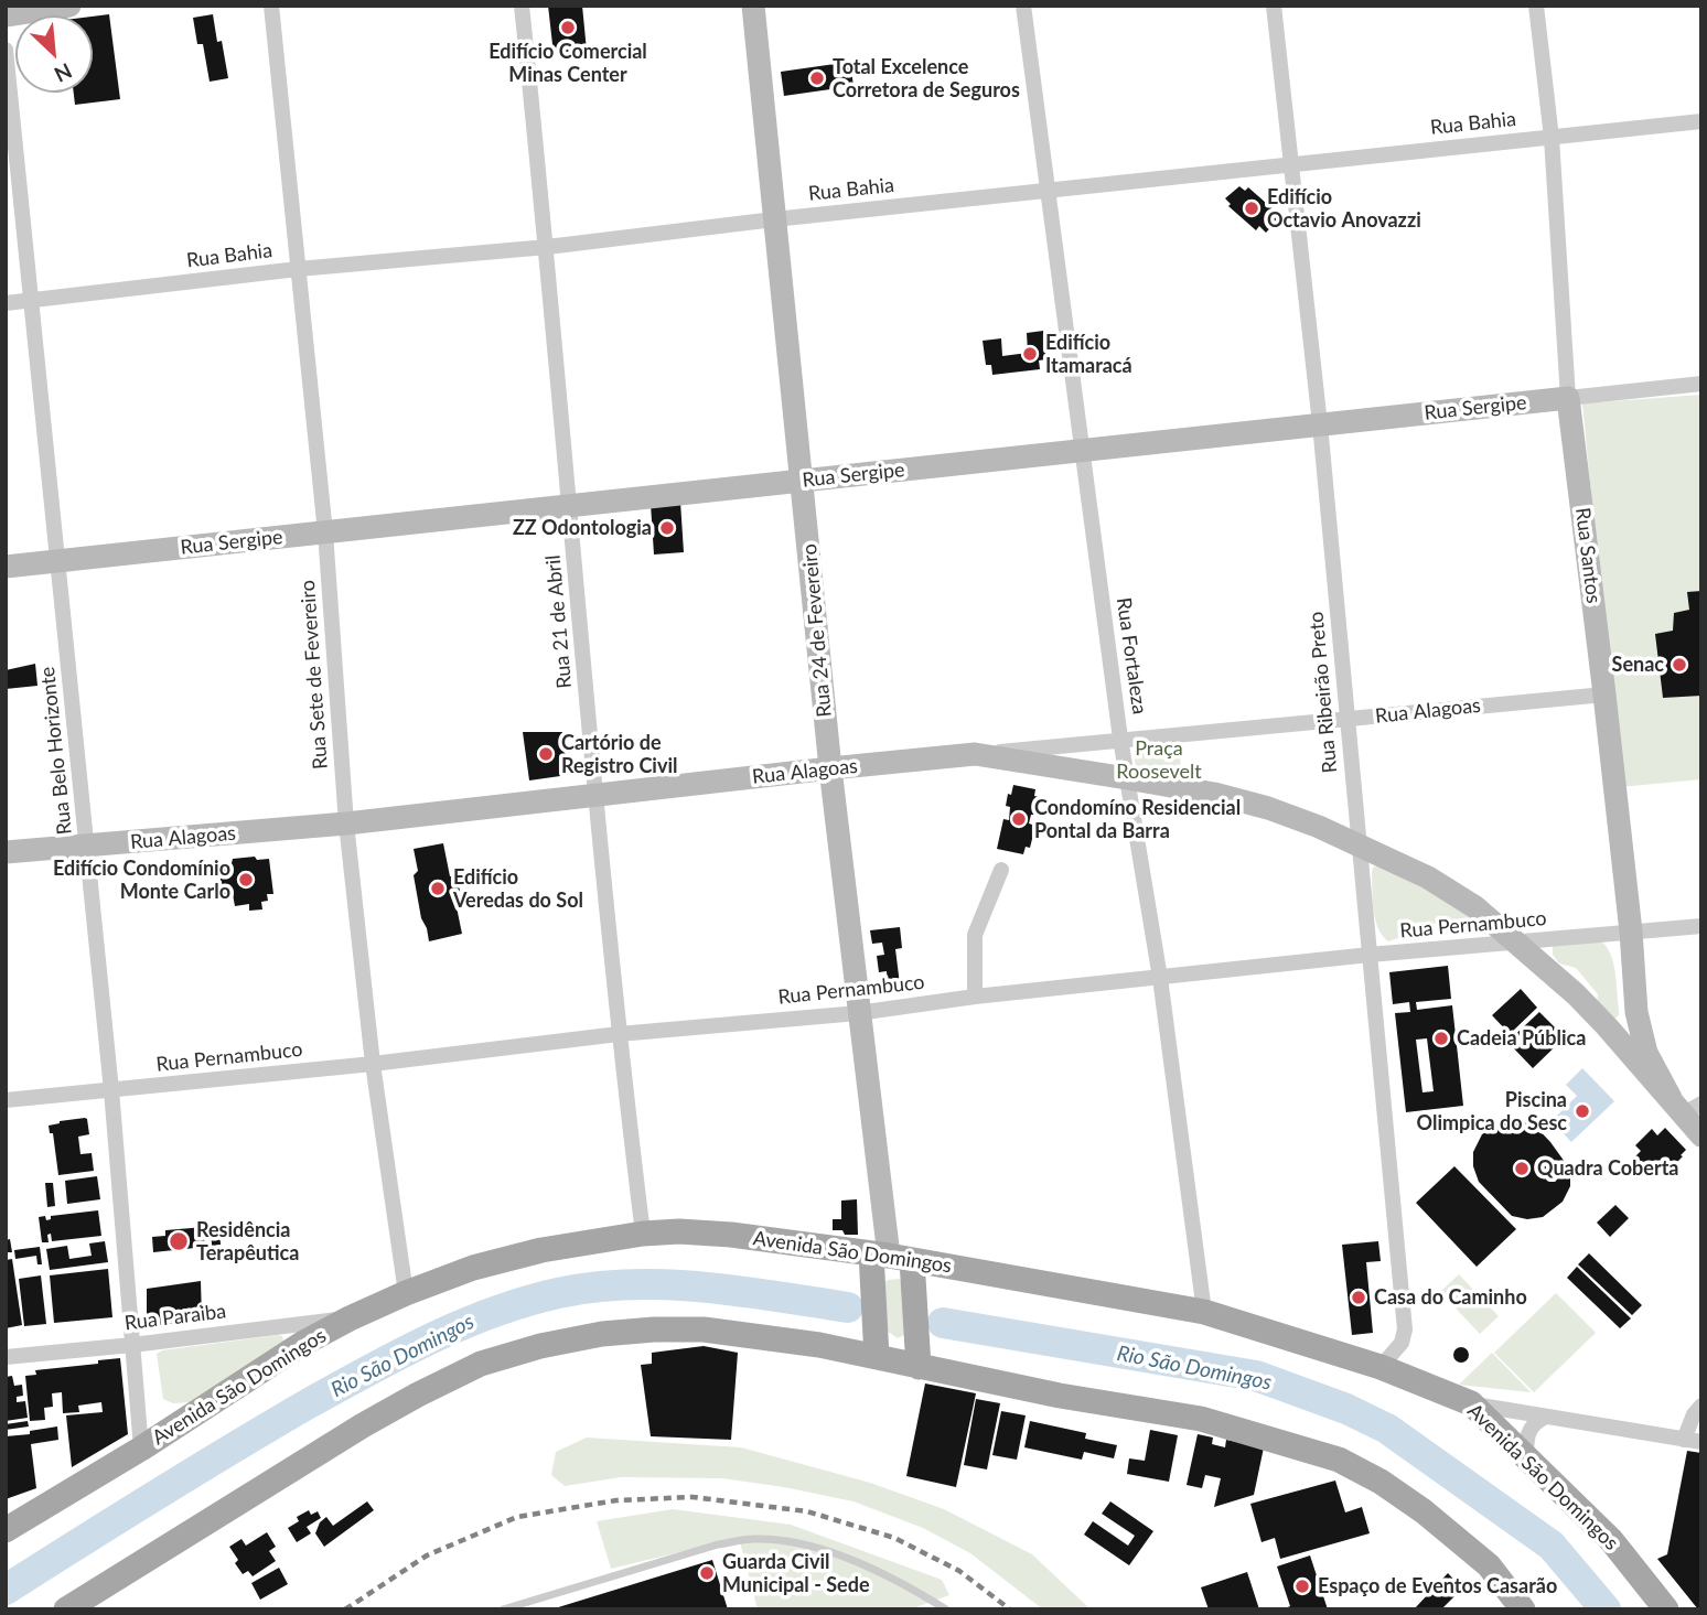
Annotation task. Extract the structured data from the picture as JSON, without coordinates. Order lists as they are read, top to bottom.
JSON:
{
  "streets": {
    "main road": ["Avenida São Domingos"],
    "street": [
      "Rua Bahia",
      "Rua Sergipe",
      "Rua Santos",
      "Rua 21 de Abril",
      "Rua 24 de Fevereiro",
      "Rua Fortaleza",
      "Rua Sete de Fevereiro",
      "Rua Ribeirão Preto",
      "Rua Alagoas",
      "Rua Belo Horizonte",
      "Rua Pernambuco",
      "Rua Paraiba"
    ]
  },
  "crossings": [
    ["Rua Bahia", "Rua Santos"],
    ["Rua Bahia", "Rua 21 de Abril"],
    ["Rua Bahia", "Rua 24 de Fevereiro"],
    ["Rua Bahia", "Rua Fortaleza"],
    ["Rua Bahia", "Rua Sete de Fevereiro"],
    ["Rua Bahia", "Rua Ribeirão Preto"],
    ["Rua Bahia", "Rua Belo Horizonte"],
    ["Rua Sergipe", "Rua Santos"],
    ["Rua Sergipe", "Rua 21 de Abril"],
    ["Rua Sergipe", "Rua 24 de Fevereiro"],
    ["Rua Sergipe", "Rua Fortaleza"],
    ["Rua Sergipe", "Rua Sete de Fevereiro"],
    ["Rua Sergipe", "Rua Ribeirão Preto"],
    ["Rua Sergipe", "Rua Belo Horizonte"],
    ["Rua Santos", "Rua Alagoas"],
    ["Rua Santos", "Rua Pernambuco"],
    ["Rua 21 de Abril", "Rua Alagoas"],
    ["Rua 21 de Abril", "Rua Pernambuco"],
    ["Rua 21 de Abril", "Avenida São Domingos"],
    ["Rua 24 de Fevereiro", "Rua Alagoas"],
    ["Rua 24 de Fevereiro", "Rua Pernambuco"],
    ["Rua 24 de Fevereiro", "Avenida São Domingos"],
    ["Rua Fortaleza", "Rua Alagoas"],
    ["Rua Fortaleza", "Rua Pernambuco"],
    ["Rua Fortaleza", "Avenida São Domingos"],
    ["Rua Sete de Fevereiro", "Rua Alagoas"],
    ["Rua Sete de Fevereiro", "Rua Pernambuco"],
    ["Rua Sete de Fevereiro", "Avenida São Domingos"],
    ["Rua Ribeirão Preto", "Rua Alagoas"],
    ["Rua Ribeirão Preto", "Rua Pernambuco"],
    ["Rua Ribeirão Preto", "Avenida São Domingos"],
    ["Rua Alagoas", "Rua Belo Horizonte"],
    ["Rua Belo Horizonte", "Rua Pernambuco"],
    ["Rua Belo Horizonte", "Avenida São Domingos"],
    ["Rua Belo Horizonte", "Rua Paraiba"],
    ["Avenida São Domingos", "Rua Paraiba"]
  ],
  "water": ["Rio São Domingos"],
  "parks": ["Praça Roosevelt"],
  "places": [
    "Edifício Comercial Minas Center",
    "Total Excelence Corretora de Seguros",
    "Edifício Octavio Anovazzi",
    "Edifício Itamaracá",
    "ZZ Odontologia",
    "Senac",
    "Cartório de Registro Civil",
    "Condomíno Residencial Pontal da Barra",
    "Edifício Condomínio Monte Carlo",
    "Edifício Veredas do Sol",
    "Cadeia Pública",
    "Piscina Olimpica do Sesc",
    "Quadra Coberta",
    "Residência Terapêutica",
    "Casa do Caminho",
    "Guarda Civil Municipal - Sede",
    "Espaço de Eventos Casarão"
  ],
  "north": "bottom right"
}
